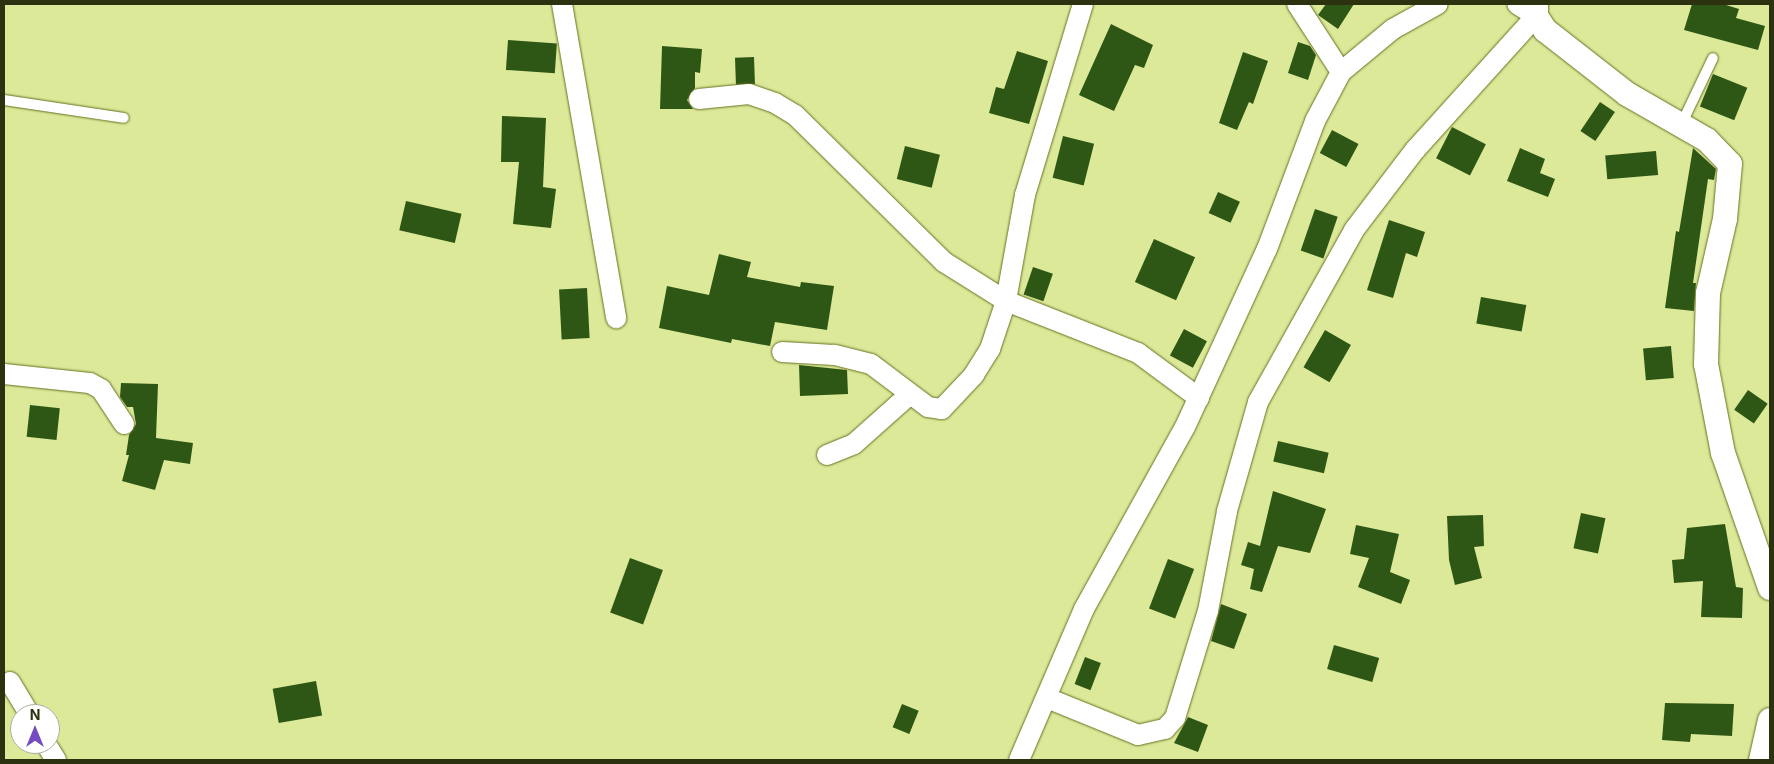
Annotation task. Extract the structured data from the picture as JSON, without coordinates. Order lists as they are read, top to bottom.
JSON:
{
  "north": "top"
}
